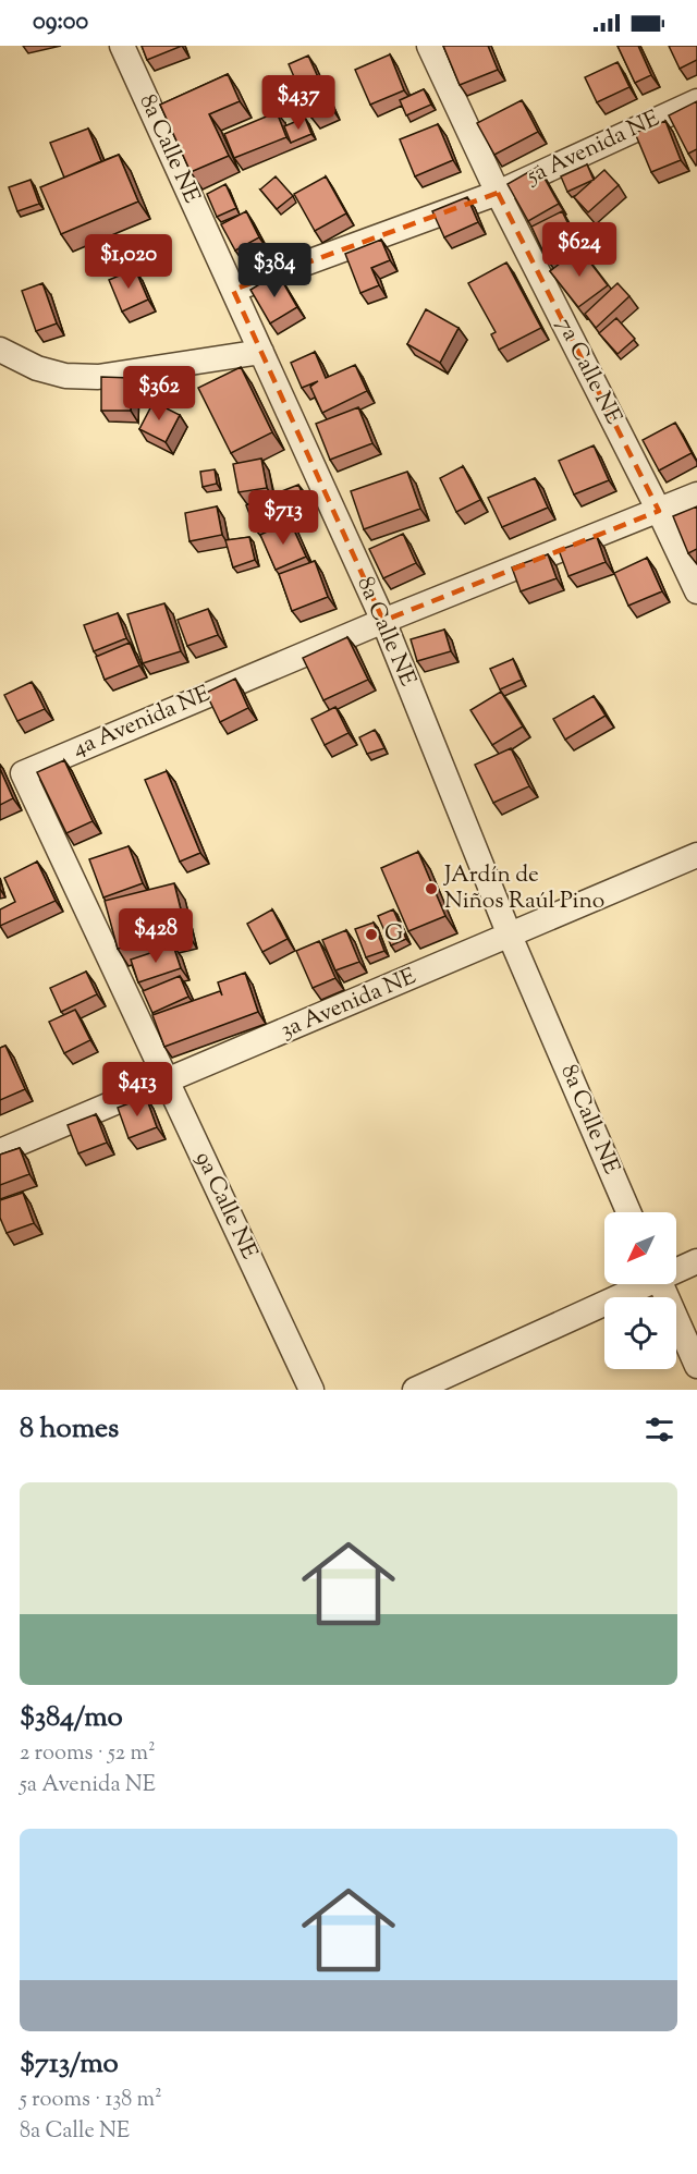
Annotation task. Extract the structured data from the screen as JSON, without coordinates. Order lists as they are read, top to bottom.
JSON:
{
  "streets": {
    "street": [
      "5a Avenida NE",
      "8a Calle NE",
      "7a Calle NE",
      "4a Avenida NE",
      "3a Avenida NE",
      "9a Calle NE"
    ]
  },
  "crossings": [
    ["5a Avenida NE", "8a Calle NE"],
    ["5a Avenida NE", "7a Calle NE"],
    ["8a Calle NE", "4a Avenida NE"],
    ["8a Calle NE", "3a Avenida NE"],
    ["7a Calle NE", "4a Avenida NE"],
    ["4a Avenida NE", "9a Calle NE"],
    ["3a Avenida NE", "9a Calle NE"]
  ],
  "places": ["JArdín de Niños Raúl Pino", "G"],
  "north": "bottom left",
  "page": {
    "status": "09:00",
    "price": [
      "$437",
      "$624",
      "$1,020",
      "$384",
      "$362",
      "$713",
      "$428",
      "$413"
    ],
    "heading": "8 homes",
    "list": [
      {
        "name": "$384/mo",
        "note": "2 rooms · 52 m² · 5a Avenida NE"
      },
      {
        "name": "$713/mo",
        "note": "5 rooms · 138 m² · 8a Calle NE"
      }
    ]
  }
}
